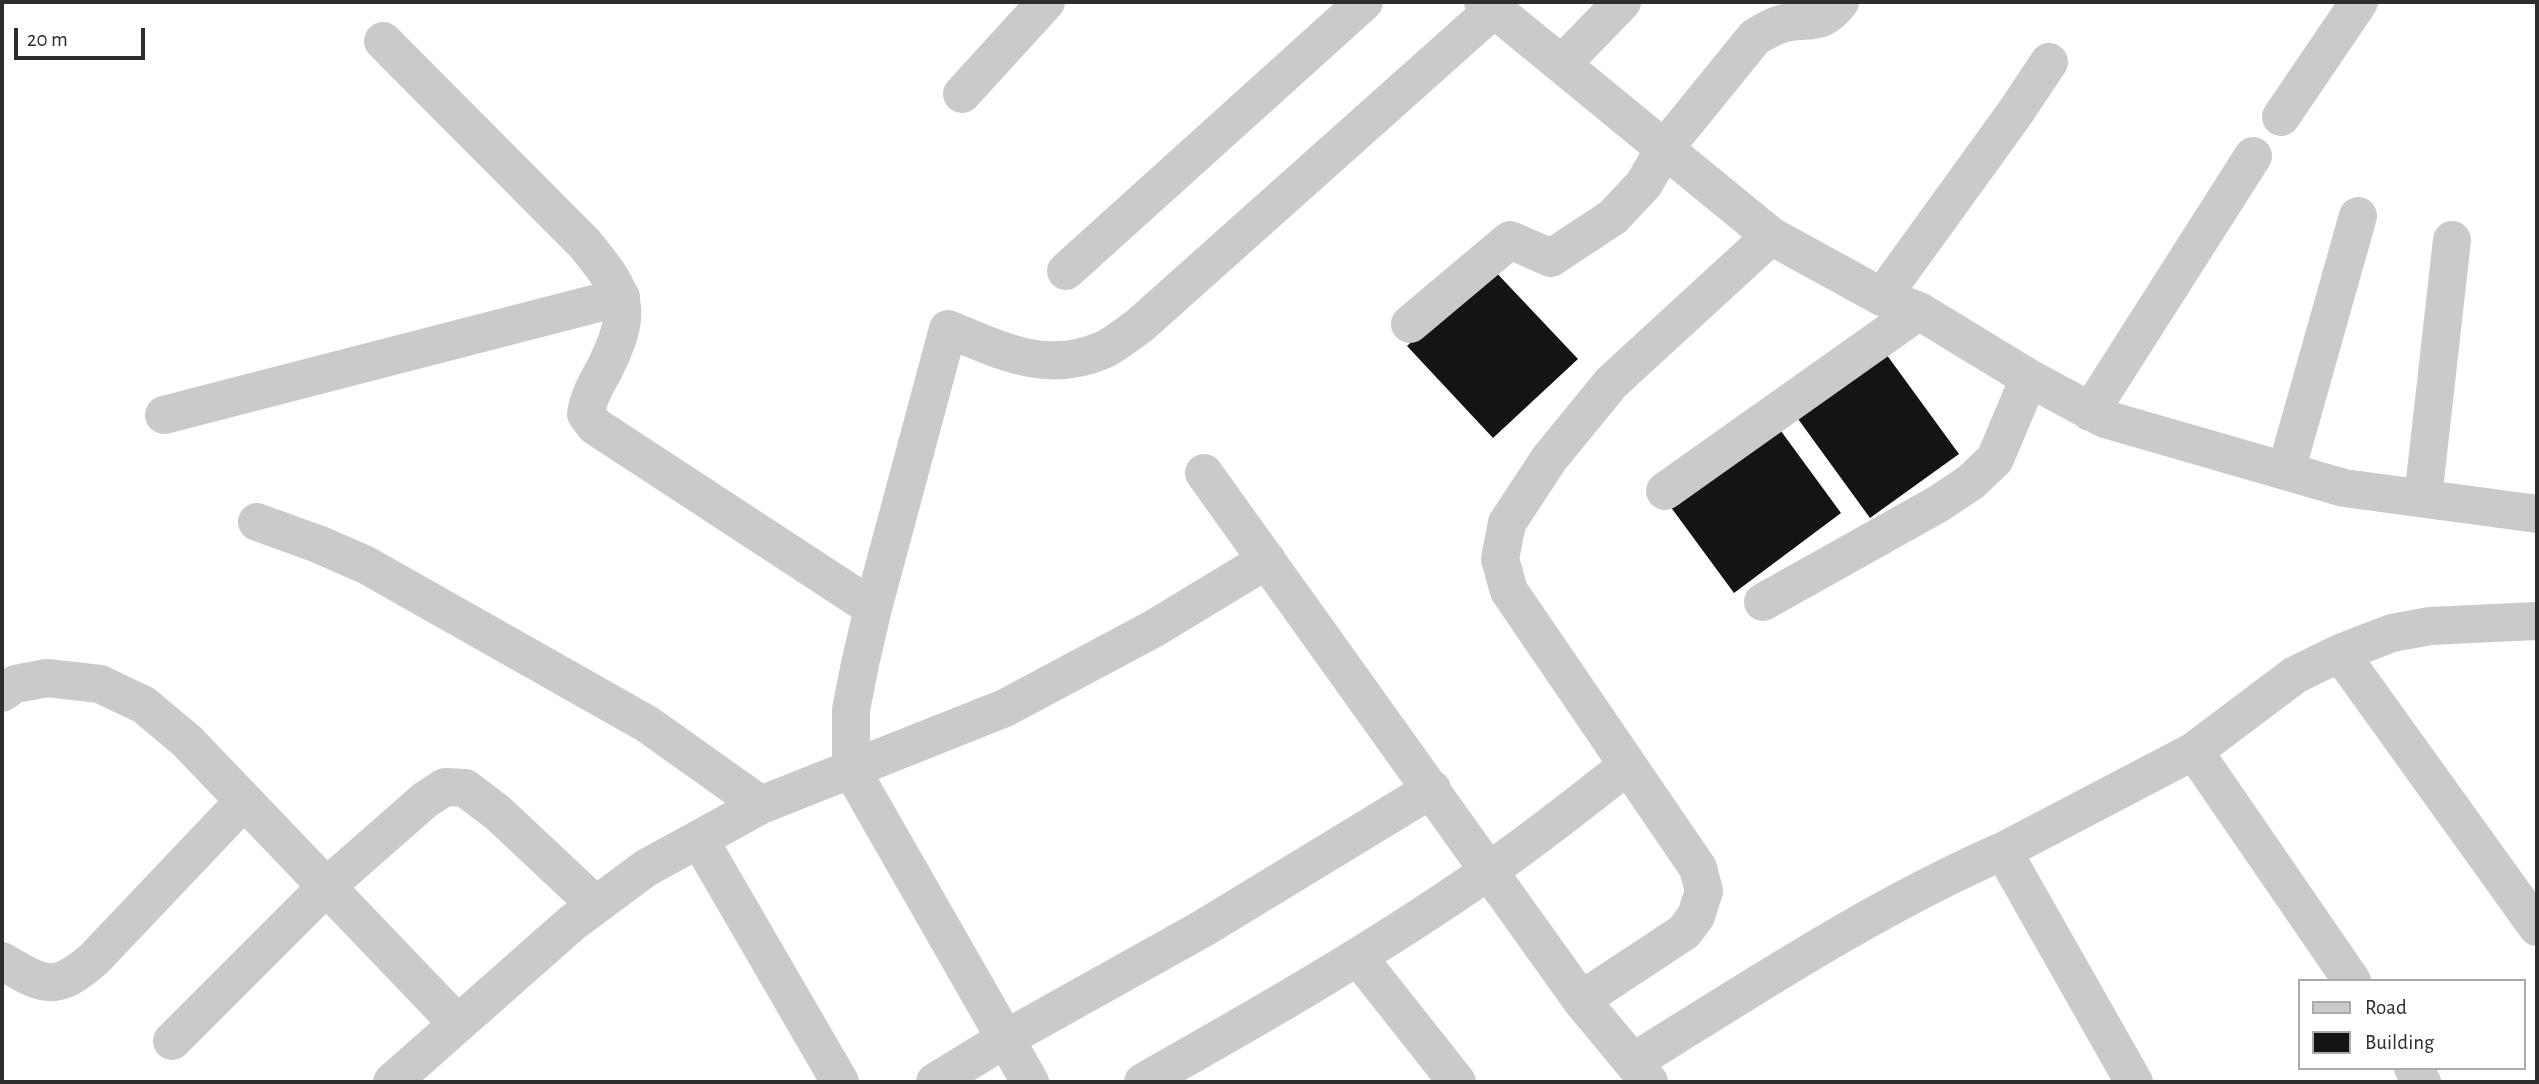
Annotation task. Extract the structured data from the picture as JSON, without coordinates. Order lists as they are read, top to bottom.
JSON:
{
  "legend": ["Road", "Building"],
  "scale_bar": "20 m"
}
